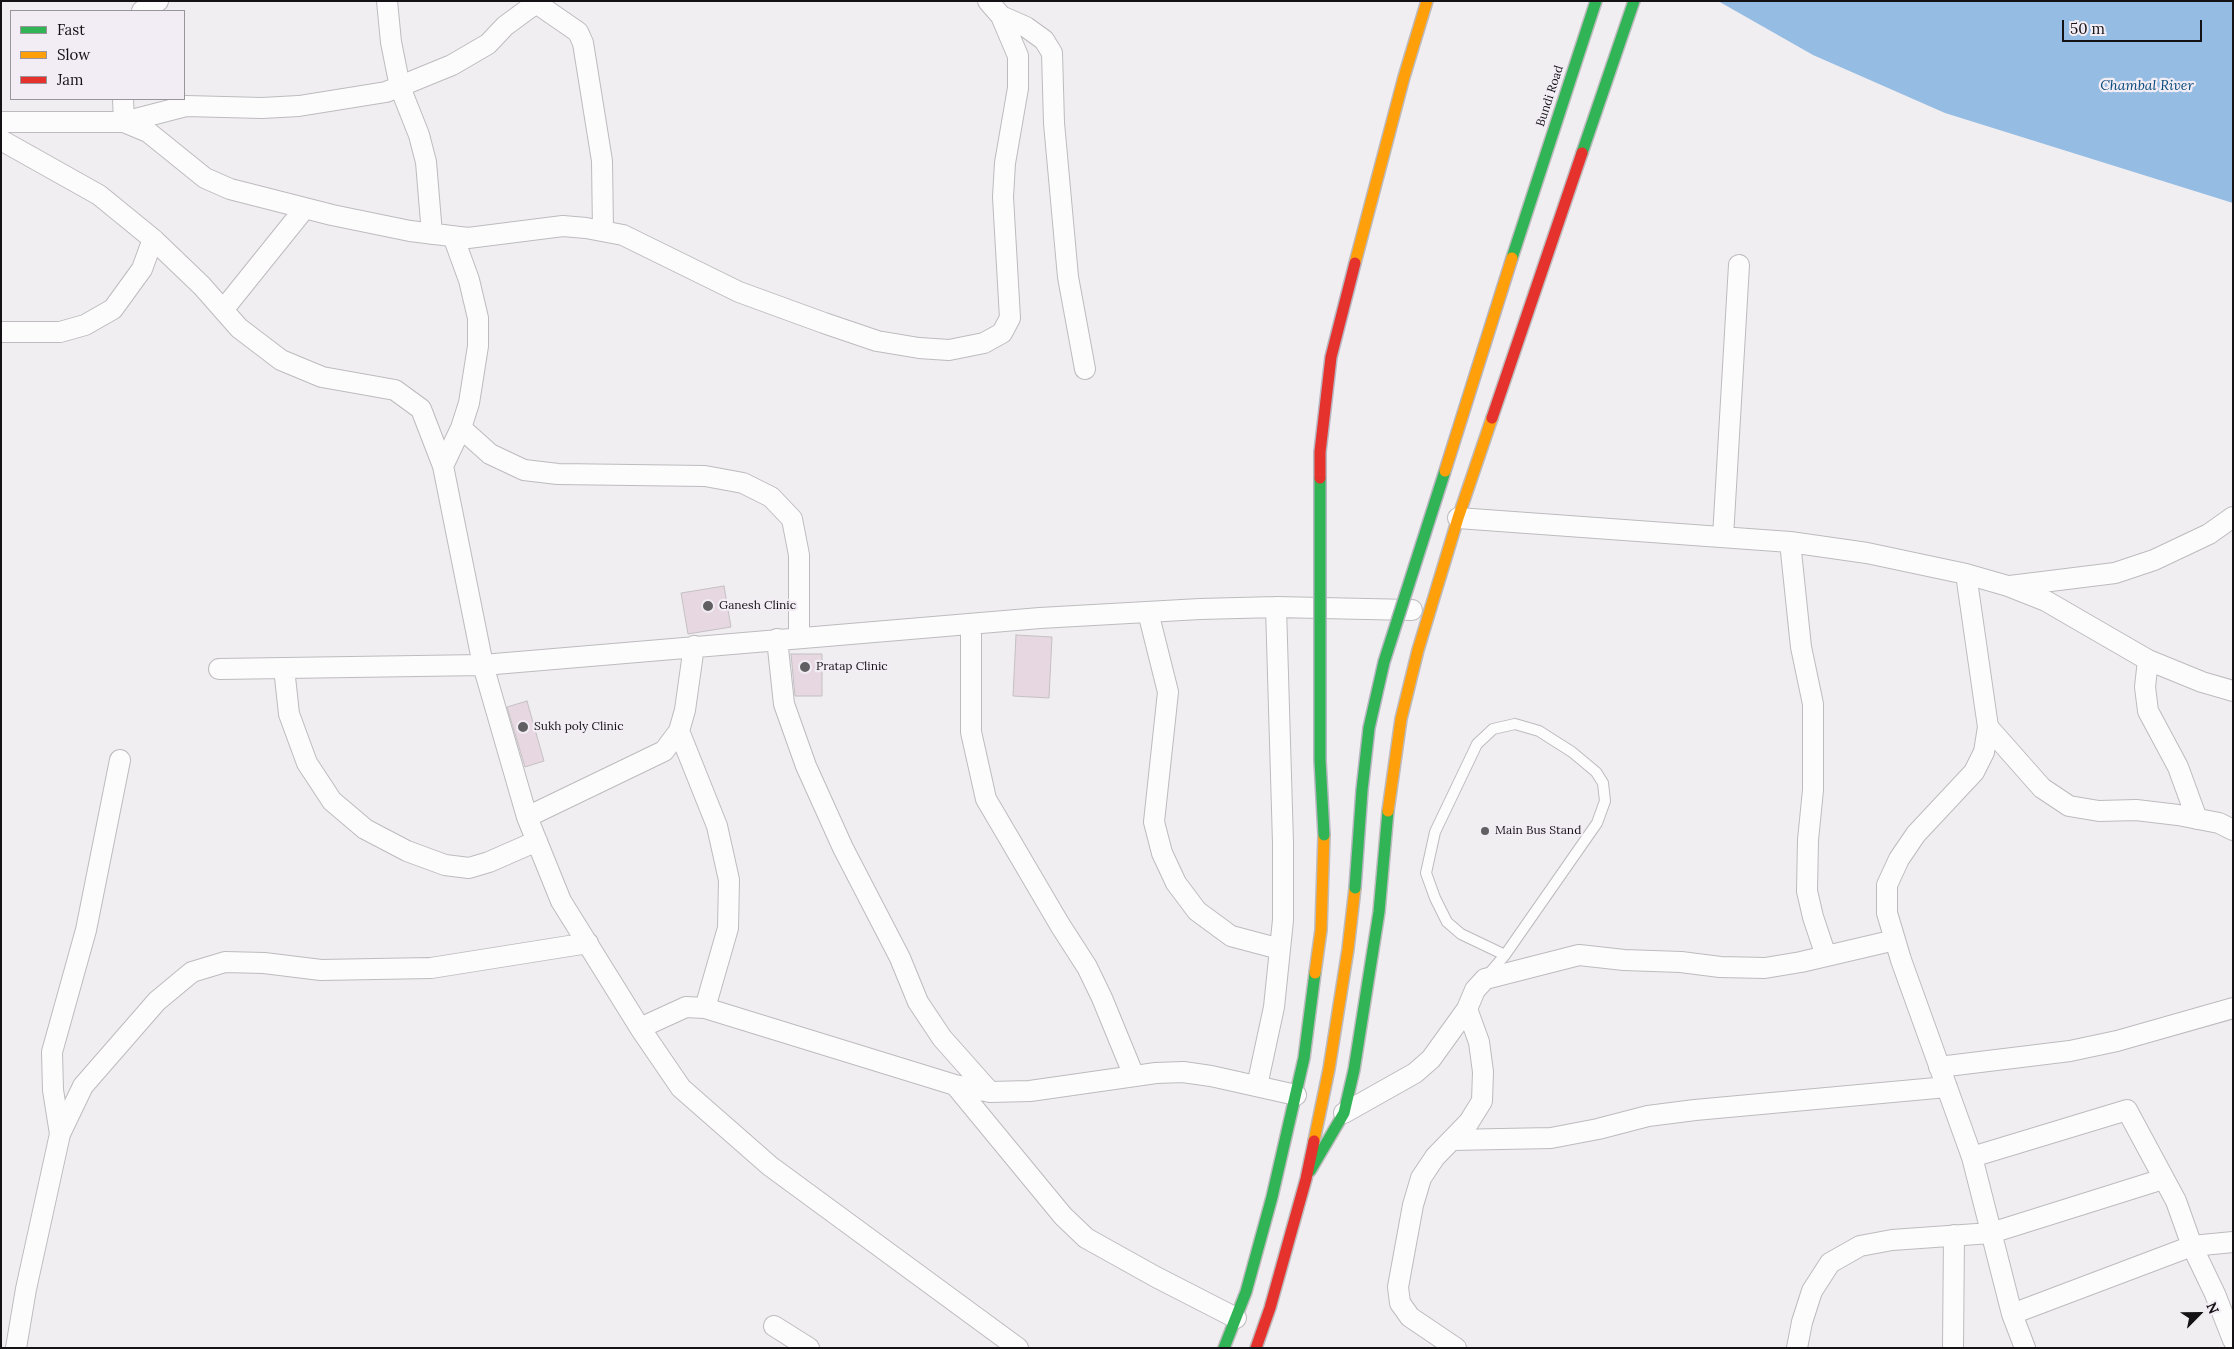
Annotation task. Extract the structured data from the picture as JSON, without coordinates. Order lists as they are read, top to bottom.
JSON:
{
  "streets": {
    "main road": ["Bundi Road"]
  },
  "water": ["Chambal River"],
  "places": [
    "Ganesh Clinic",
    "Pratap Clinic",
    "Sukh poly Clinic",
    "Main Bus Stand"
  ],
  "legend": ["Fast", "Slow", "Jam"],
  "scale_bar": "50 m",
  "north": "top right"
}
